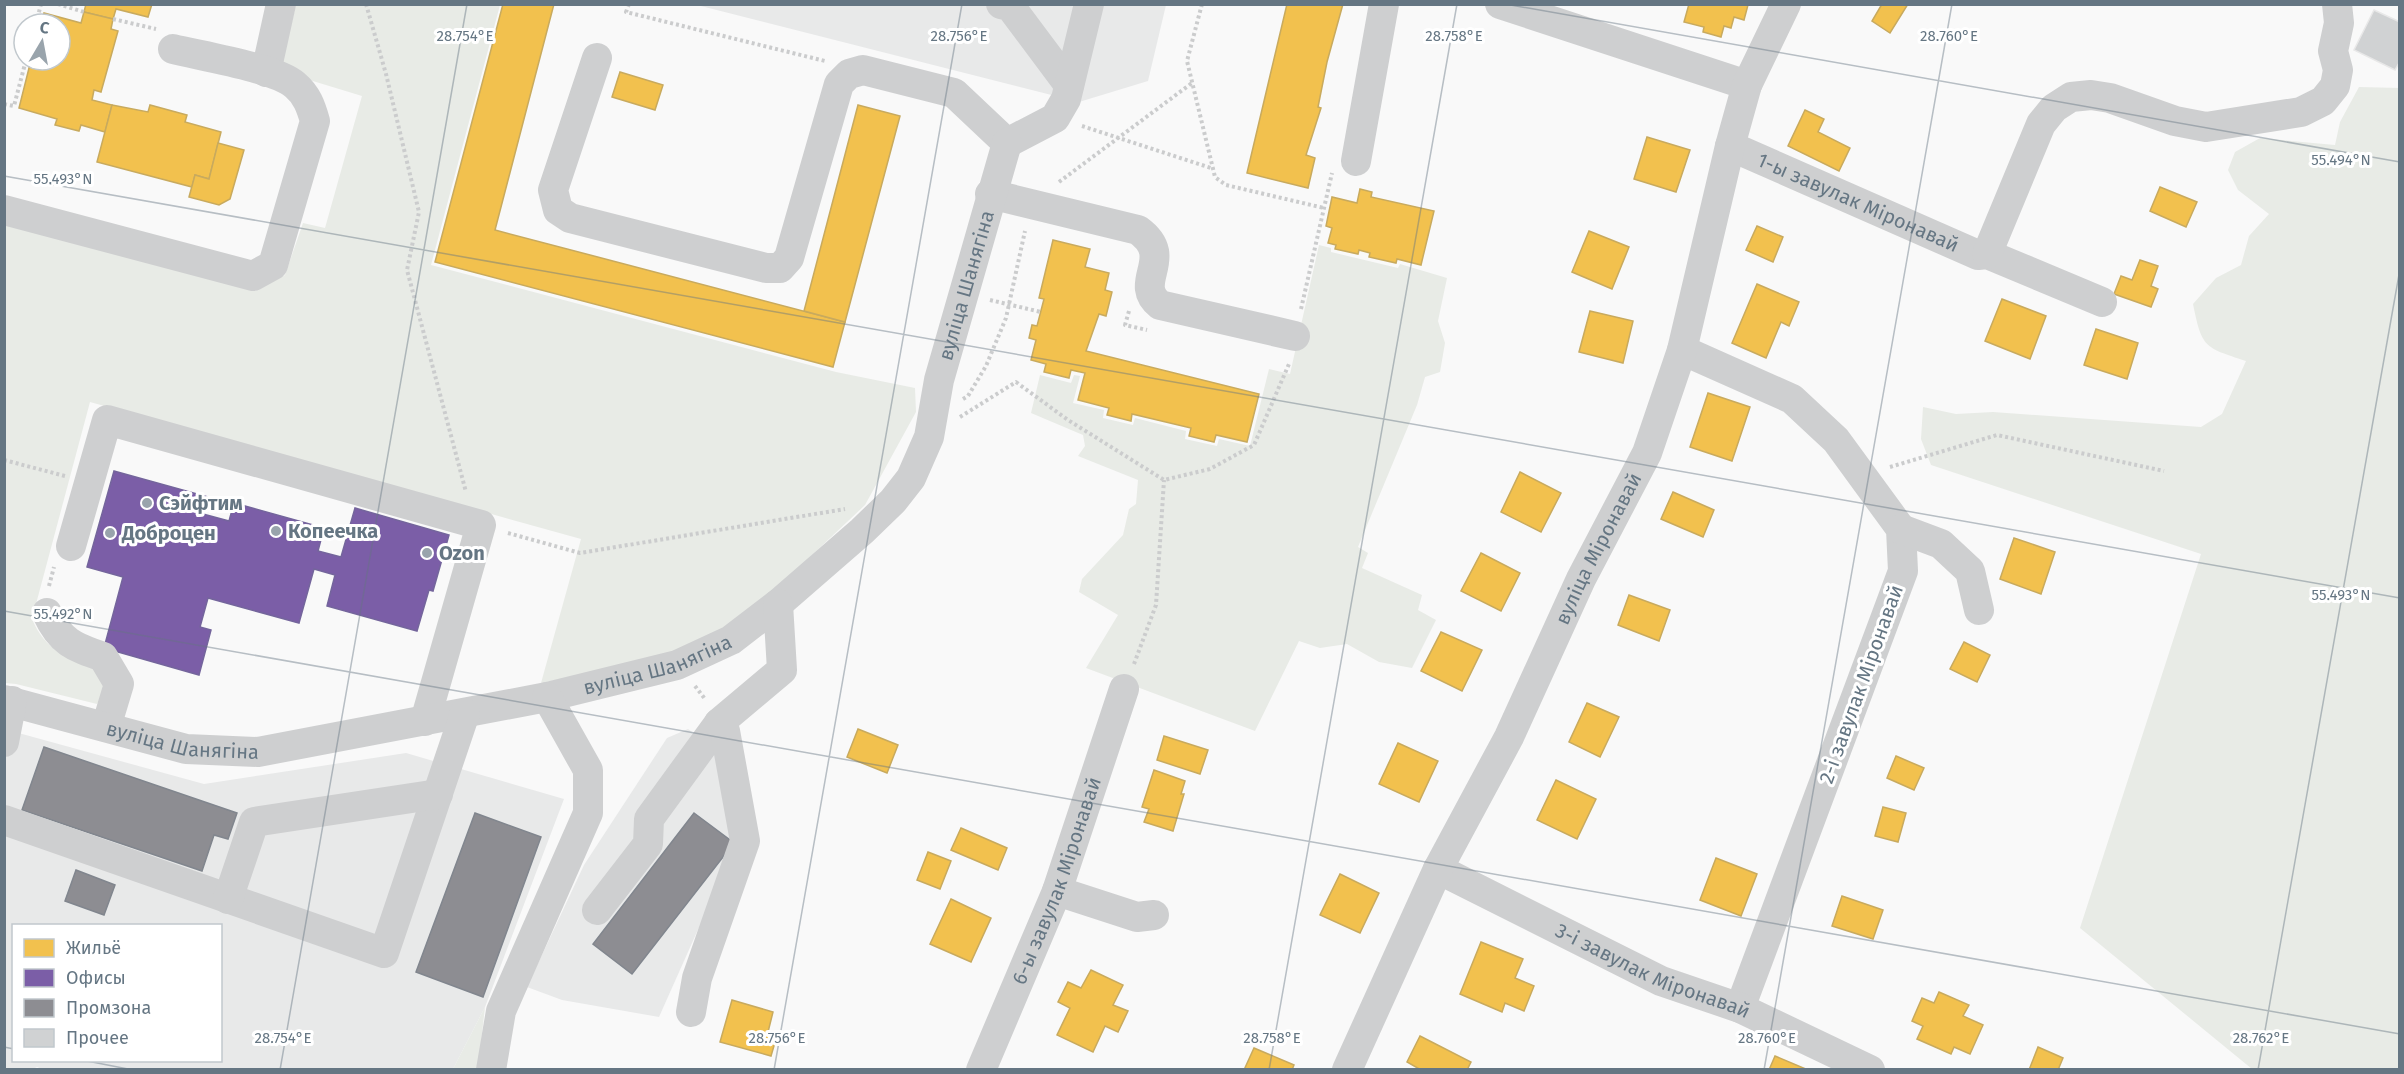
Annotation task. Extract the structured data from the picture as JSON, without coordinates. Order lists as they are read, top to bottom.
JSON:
{
  "streets": {
    "street": [
      "1-ы завулак Міронавай",
      "вуліца Шанягіна",
      "вуліца Міронавай",
      "2-і завулак Міронавай",
      "6-ы завулак Міронавай",
      "3-і завулак Міронавай"
    ]
  },
  "crossings": [
    ["1-ы завулак Міронавай", "вуліца Міронавай"],
    ["вуліца Міронавай", "3-і завулак Міронавай"],
    ["2-і завулак Міронавай", "3-і завулак Міронавай"]
  ],
  "places": [
    "Сэйфтим",
    "Копеечка",
    "Доброцен",
    "Ozon"
  ],
  "legend": [
    "Жильё",
    "Офисы",
    "Промзона",
    "Прочее"
  ],
  "north": "top",
  "coordinates": [
    "28.754°E",
    "28.756°E",
    "28.758°E",
    "28.760°E",
    "55.494°N",
    "55.493°N",
    "55.492°N",
    "28.762°E"
  ]
}
